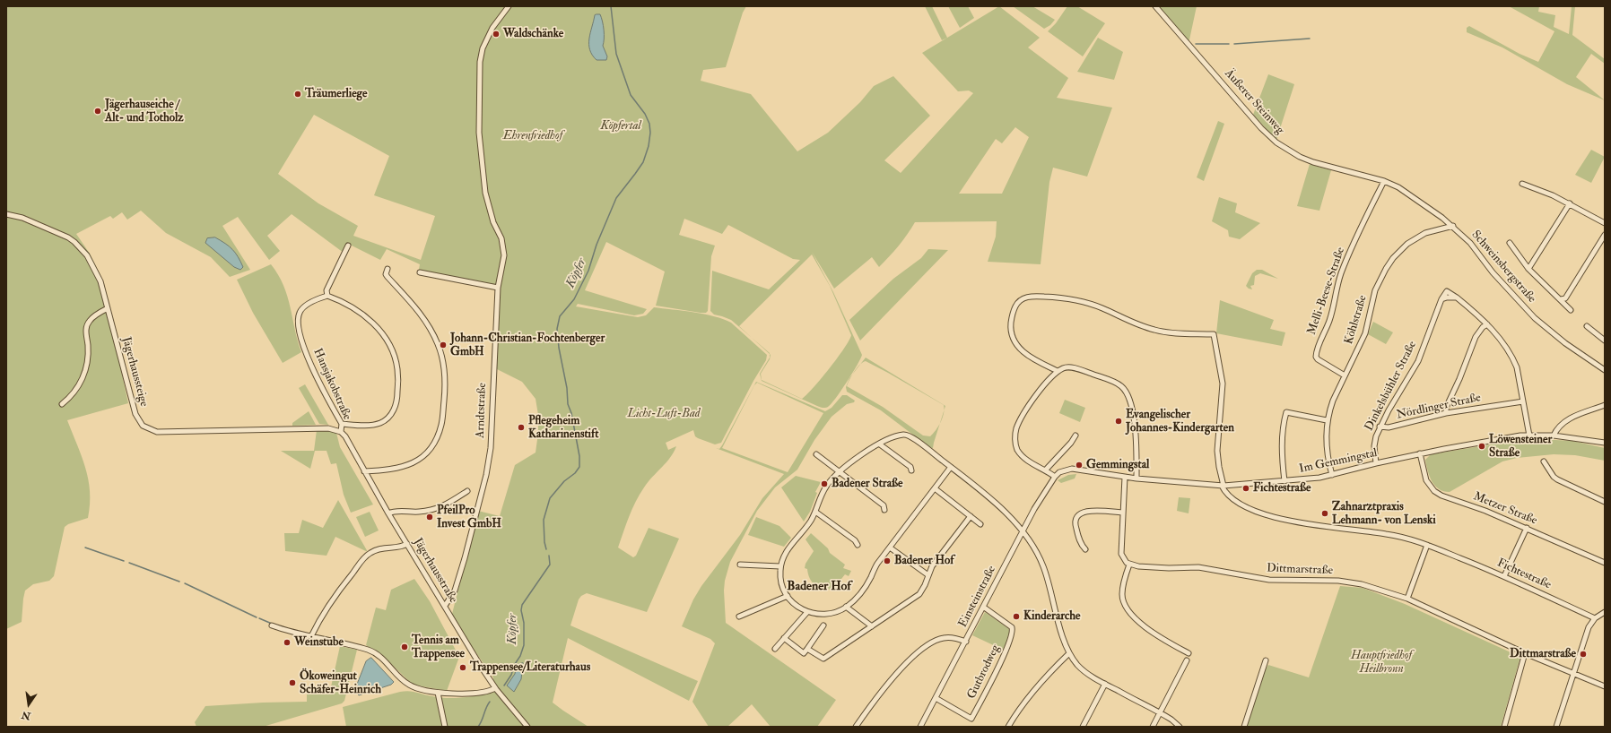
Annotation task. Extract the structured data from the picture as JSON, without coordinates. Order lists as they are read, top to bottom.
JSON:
{
  "streets": {
    "street": [
      "Äußerer Steinweg",
      "Schweinsbergstraße",
      "Melli-Beese-Straße",
      "Köhlstraße",
      "Jägerhaussteige",
      "Hansjakobstraße",
      "Dinkelsbühler Straße",
      "Nördlinger Straße",
      "Arndtstraße",
      "Im Gemmingstal",
      "Metzer Straße",
      "Dittmarstraße",
      "Jägerhausstraße",
      "Fichtestraße",
      "Einsteinstraße",
      "Gutbrodweg"
    ]
  },
  "crossings": [
    ["Äußerer Steinweg", "Schweinsbergstraße"],
    ["Äußerer Steinweg", "Melli-Beese-Straße"],
    ["Schweinsbergstraße", "Melli-Beese-Straße"],
    ["Schweinsbergstraße", "Köhlstraße"],
    ["Melli-Beese-Straße", "Köhlstraße"],
    ["Köhlstraße", "Im Gemmingstal"],
    ["Jägerhaussteige", "Hansjakobstraße"],
    ["Jägerhaussteige", "Jägerhausstraße"],
    ["Hansjakobstraße", "Jägerhausstraße"],
    ["Dinkelsbühler Straße", "Nördlinger Straße"],
    ["Dinkelsbühler Straße", "Im Gemmingstal"],
    ["Arndtstraße", "Jägerhausstraße"],
    ["Im Gemmingstal", "Metzer Straße"],
    ["Im Gemmingstal", "Fichtestraße"],
    ["Im Gemmingstal", "Einsteinstraße"],
    ["Einsteinstraße", "Gutbrodweg"]
  ],
  "districts": ["Badener Hof"],
  "water": ["Köpfer"],
  "parks": [
    "Köpfertal",
    "Ehrenfriedhof",
    "Licht-Luft-Bad",
    "Hauptfriedhof Heilbronn"
  ],
  "places": [
    "Waldschänke",
    "Träumerliege",
    "Jägerhauseiche / Alt- und Totholz",
    "Johann-Christian-Fochtenberger GmbH",
    "Evangelischer Johannes-Kindergarten",
    "Pflegeheim Katharinenstift",
    "Löwensteiner Straße",
    "Gemmingstal",
    "Badener Straße",
    "Fichtestraße",
    "Zahnarztpraxis Lehmann- von Lenski",
    "PfeilPro Invest GmbH",
    "Badener Hof",
    "Kinderarche",
    "Weinstube",
    "Tennis am Trappensee",
    "Dittmarstraße",
    "Trappensee/Literaturhaus",
    "Ökoweingut Schäfer-Heinrich"
  ],
  "north": "bottom"
}
